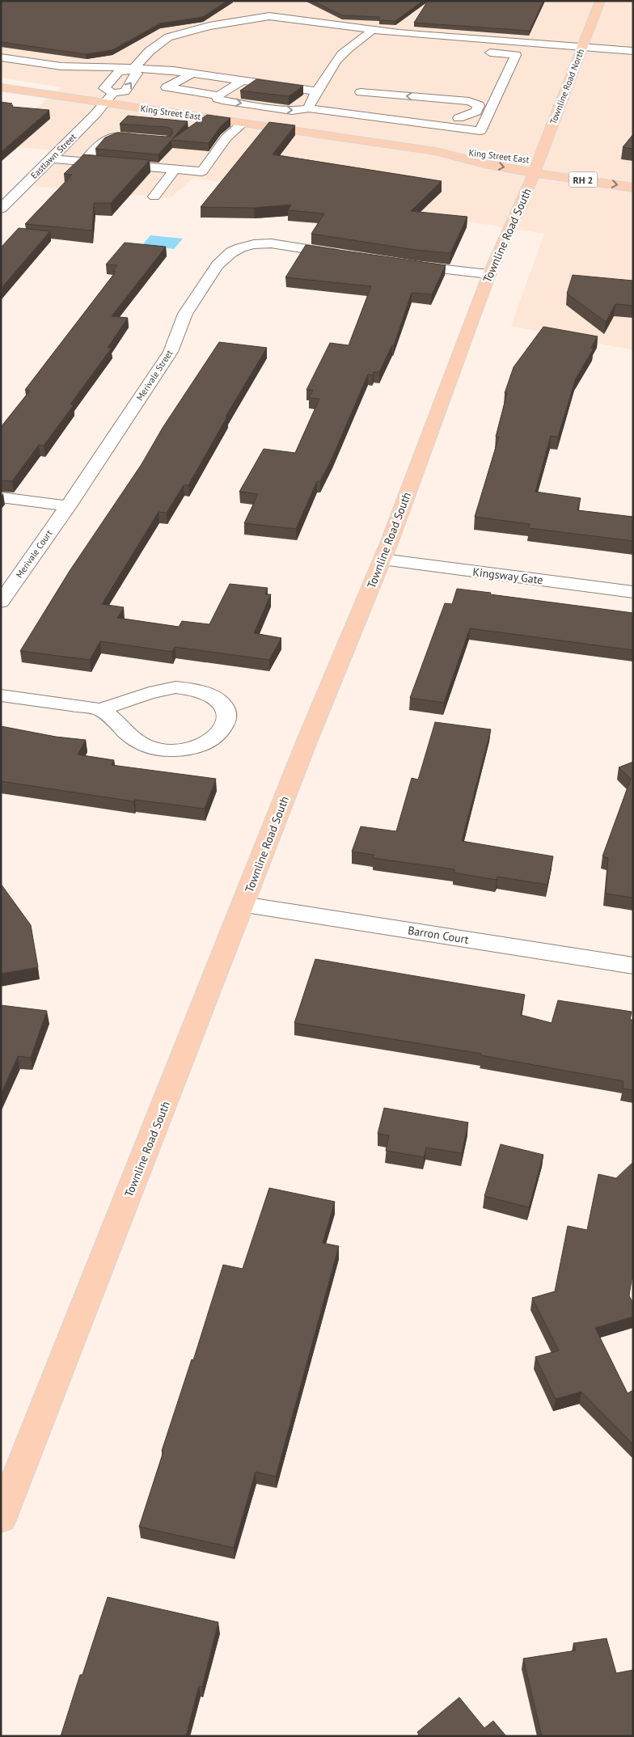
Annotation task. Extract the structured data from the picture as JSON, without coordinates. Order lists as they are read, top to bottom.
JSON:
{
  "streets": {
    "main road": [
      "Townline Road North",
      "King Street East",
      "RH 2",
      "Townline Road South"
    ],
    "street": [
      "Eastlawn Street",
      "Merivale Street",
      "Merivale Court",
      "Kingsway Gate",
      "Barron Court"
    ]
  },
  "crossings": [
    ["Townline Road North", "King Street East"],
    ["Townline Road North", "RH 2"],
    ["Townline Road North", "Townline Road South"],
    ["King Street East", "Eastlawn Street"],
    ["King Street East", "RH 2"],
    ["King Street East", "Townline Road South"],
    ["RH 2", "Townline Road South"],
    ["Townline Road South", "Kingsway Gate"],
    ["Townline Road South", "Barron Court"],
    ["Merivale Street", "Merivale Court"]
  ]
}
